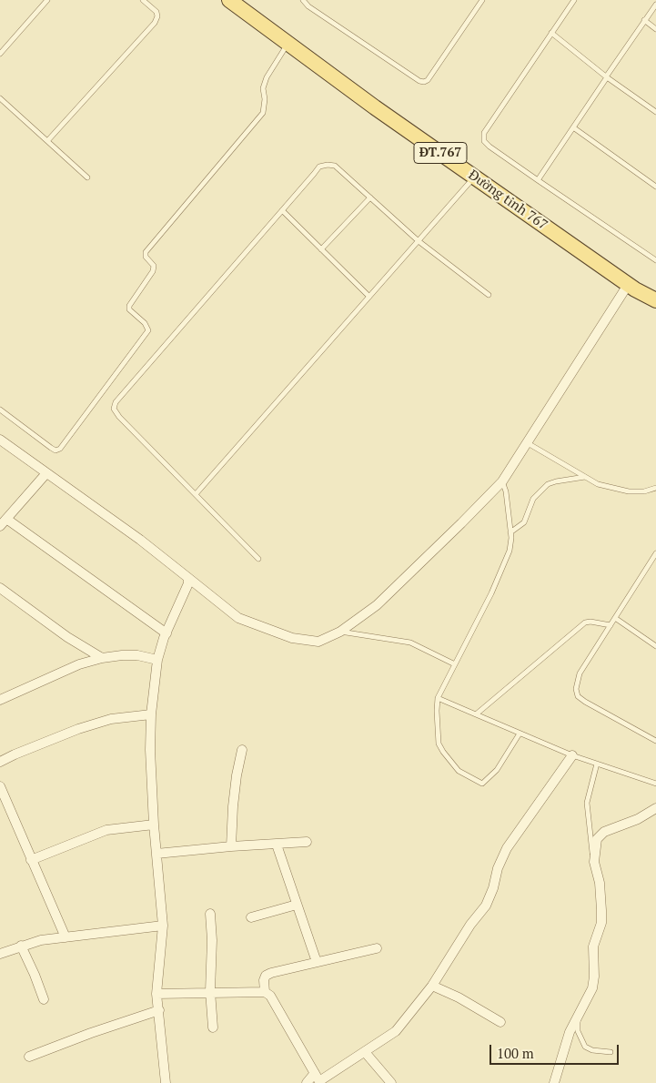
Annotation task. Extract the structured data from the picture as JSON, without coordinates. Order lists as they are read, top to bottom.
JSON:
{
  "streets": {
    "main road": ["ĐT.767", "Đường tỉnh 767"]
  },
  "scale_bar": "100 m"
}
